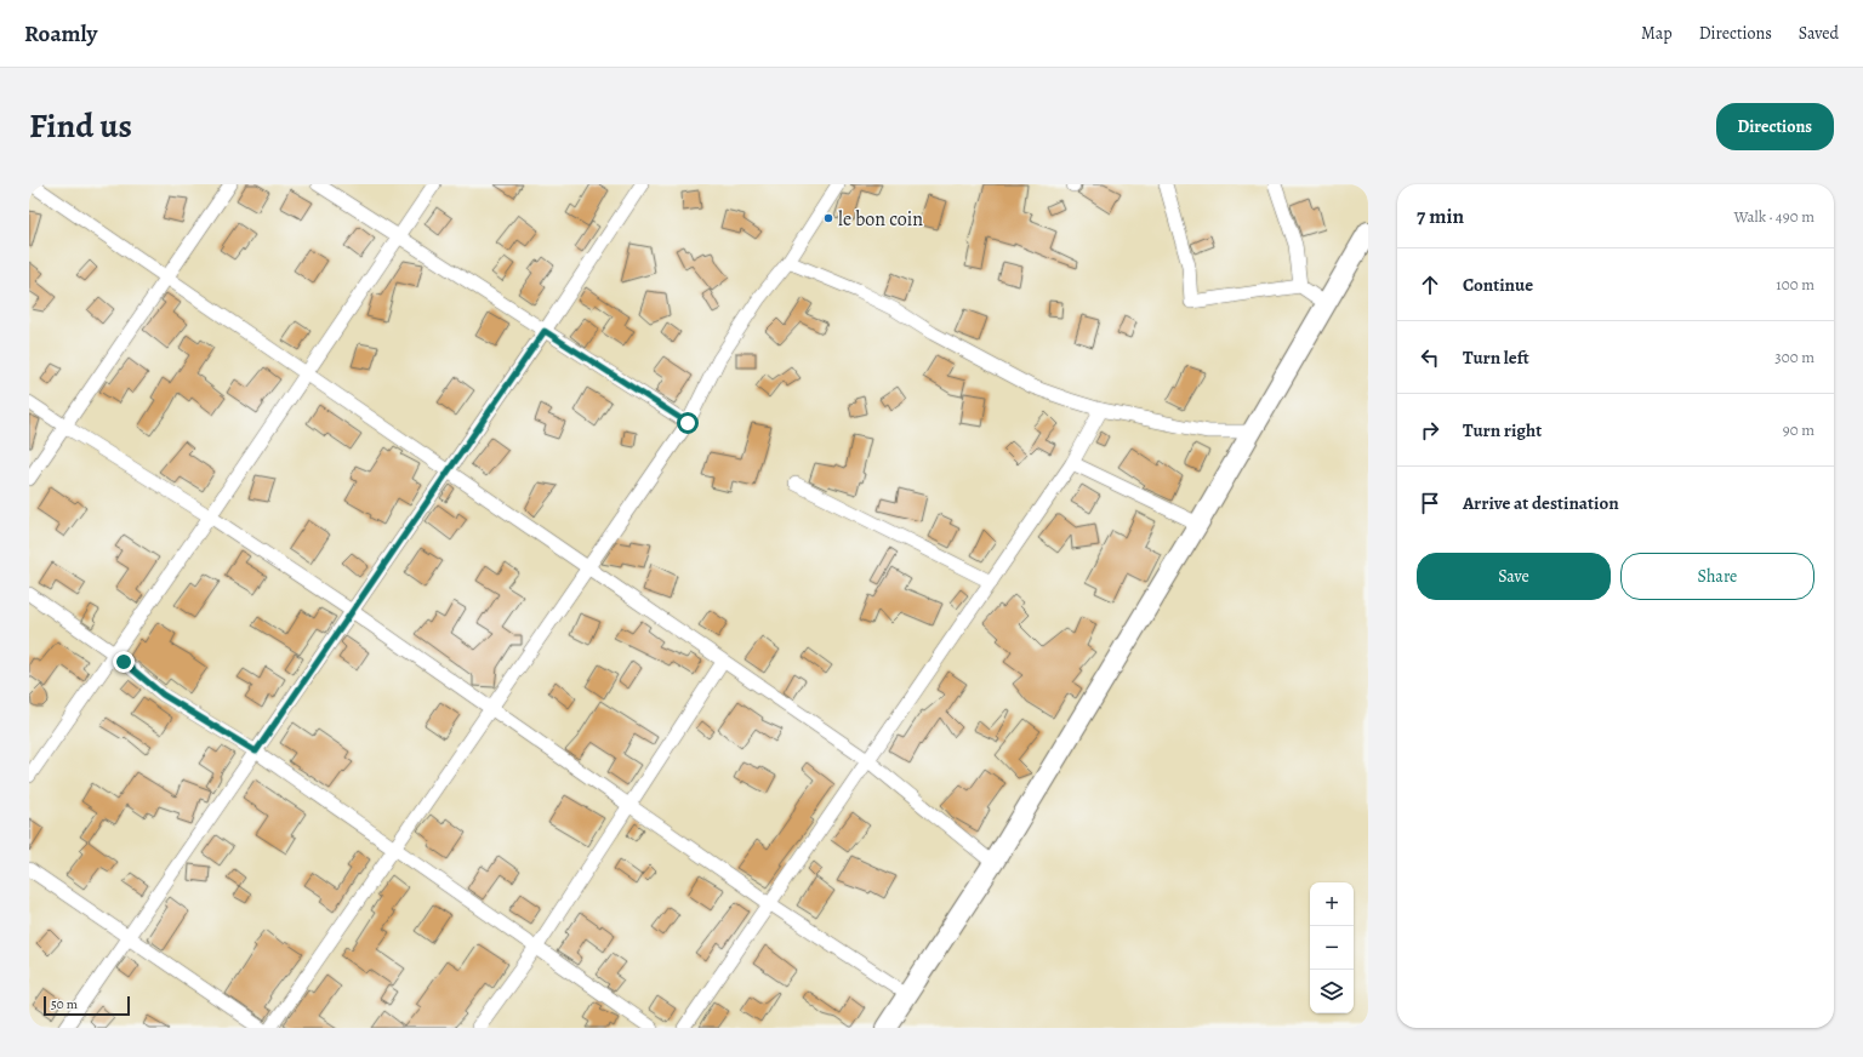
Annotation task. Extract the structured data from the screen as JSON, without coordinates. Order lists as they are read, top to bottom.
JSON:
{
  "places": ["le bon coin"],
  "scale_bar": "50 m",
  "page": {
    "header": "Roamly",
    "nav": ["Map", "Directions", "Saved"],
    "title": "Find us",
    "buttons": [
      "Directions",
      ["Save", "Share"]
    ],
    "heading": ["7 min", "Walk · 490 m"],
    "list": [
      ["Continue", "100 m"],
      ["Turn left", "300 m"],
      ["Turn right", "90 m"],
      "Arrive at destination"
    ],
    "map_buttons": ["+", "−"],
    "scale": "50 m"
  }
}
